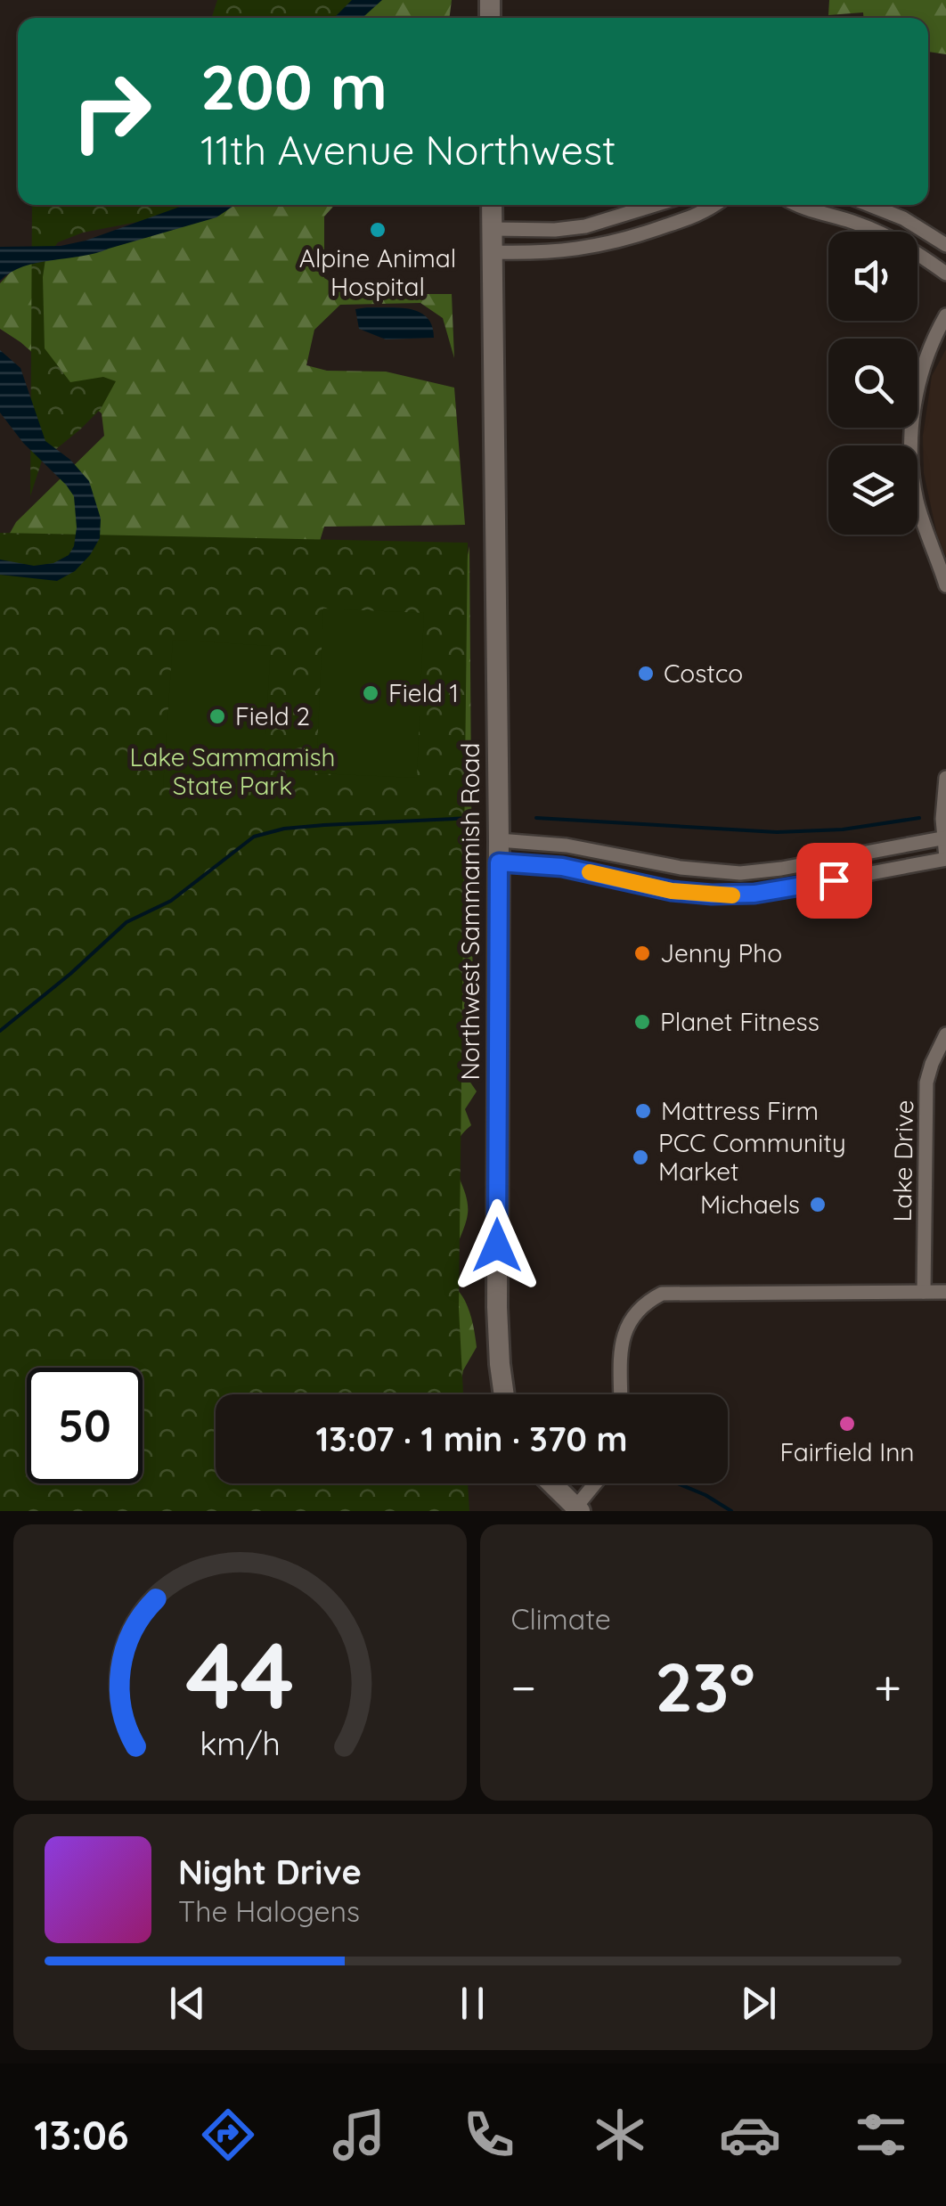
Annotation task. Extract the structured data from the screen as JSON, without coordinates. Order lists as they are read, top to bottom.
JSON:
{
  "streets": {
    "main road": ["Northwest Sammamish Road"],
    "street": ["Lake Drive"]
  },
  "parks": ["Lake Sammamish State Park"],
  "places": [
    "Alpine Animal Hospital",
    "Costco",
    "Field 1",
    "Field 2",
    "Jenny Pho",
    "Planet Fitness",
    "Mattress Firm",
    "PCC Community Market",
    "Michaels",
    "Fairfield Inn"
  ],
  "page": {
    "turn": ["200 m", "11th Avenue Northwest"],
    "limit": "50",
    "trip": "13:07 · 1 min · 370 m",
    "tile": "Climate",
    "heat": ["−", "23°", "+"],
    "song": ["Night Drive", "The Halogens"],
    "tabs": "13:06",
    "gauge": ["44", "km/h"]
  }
}
